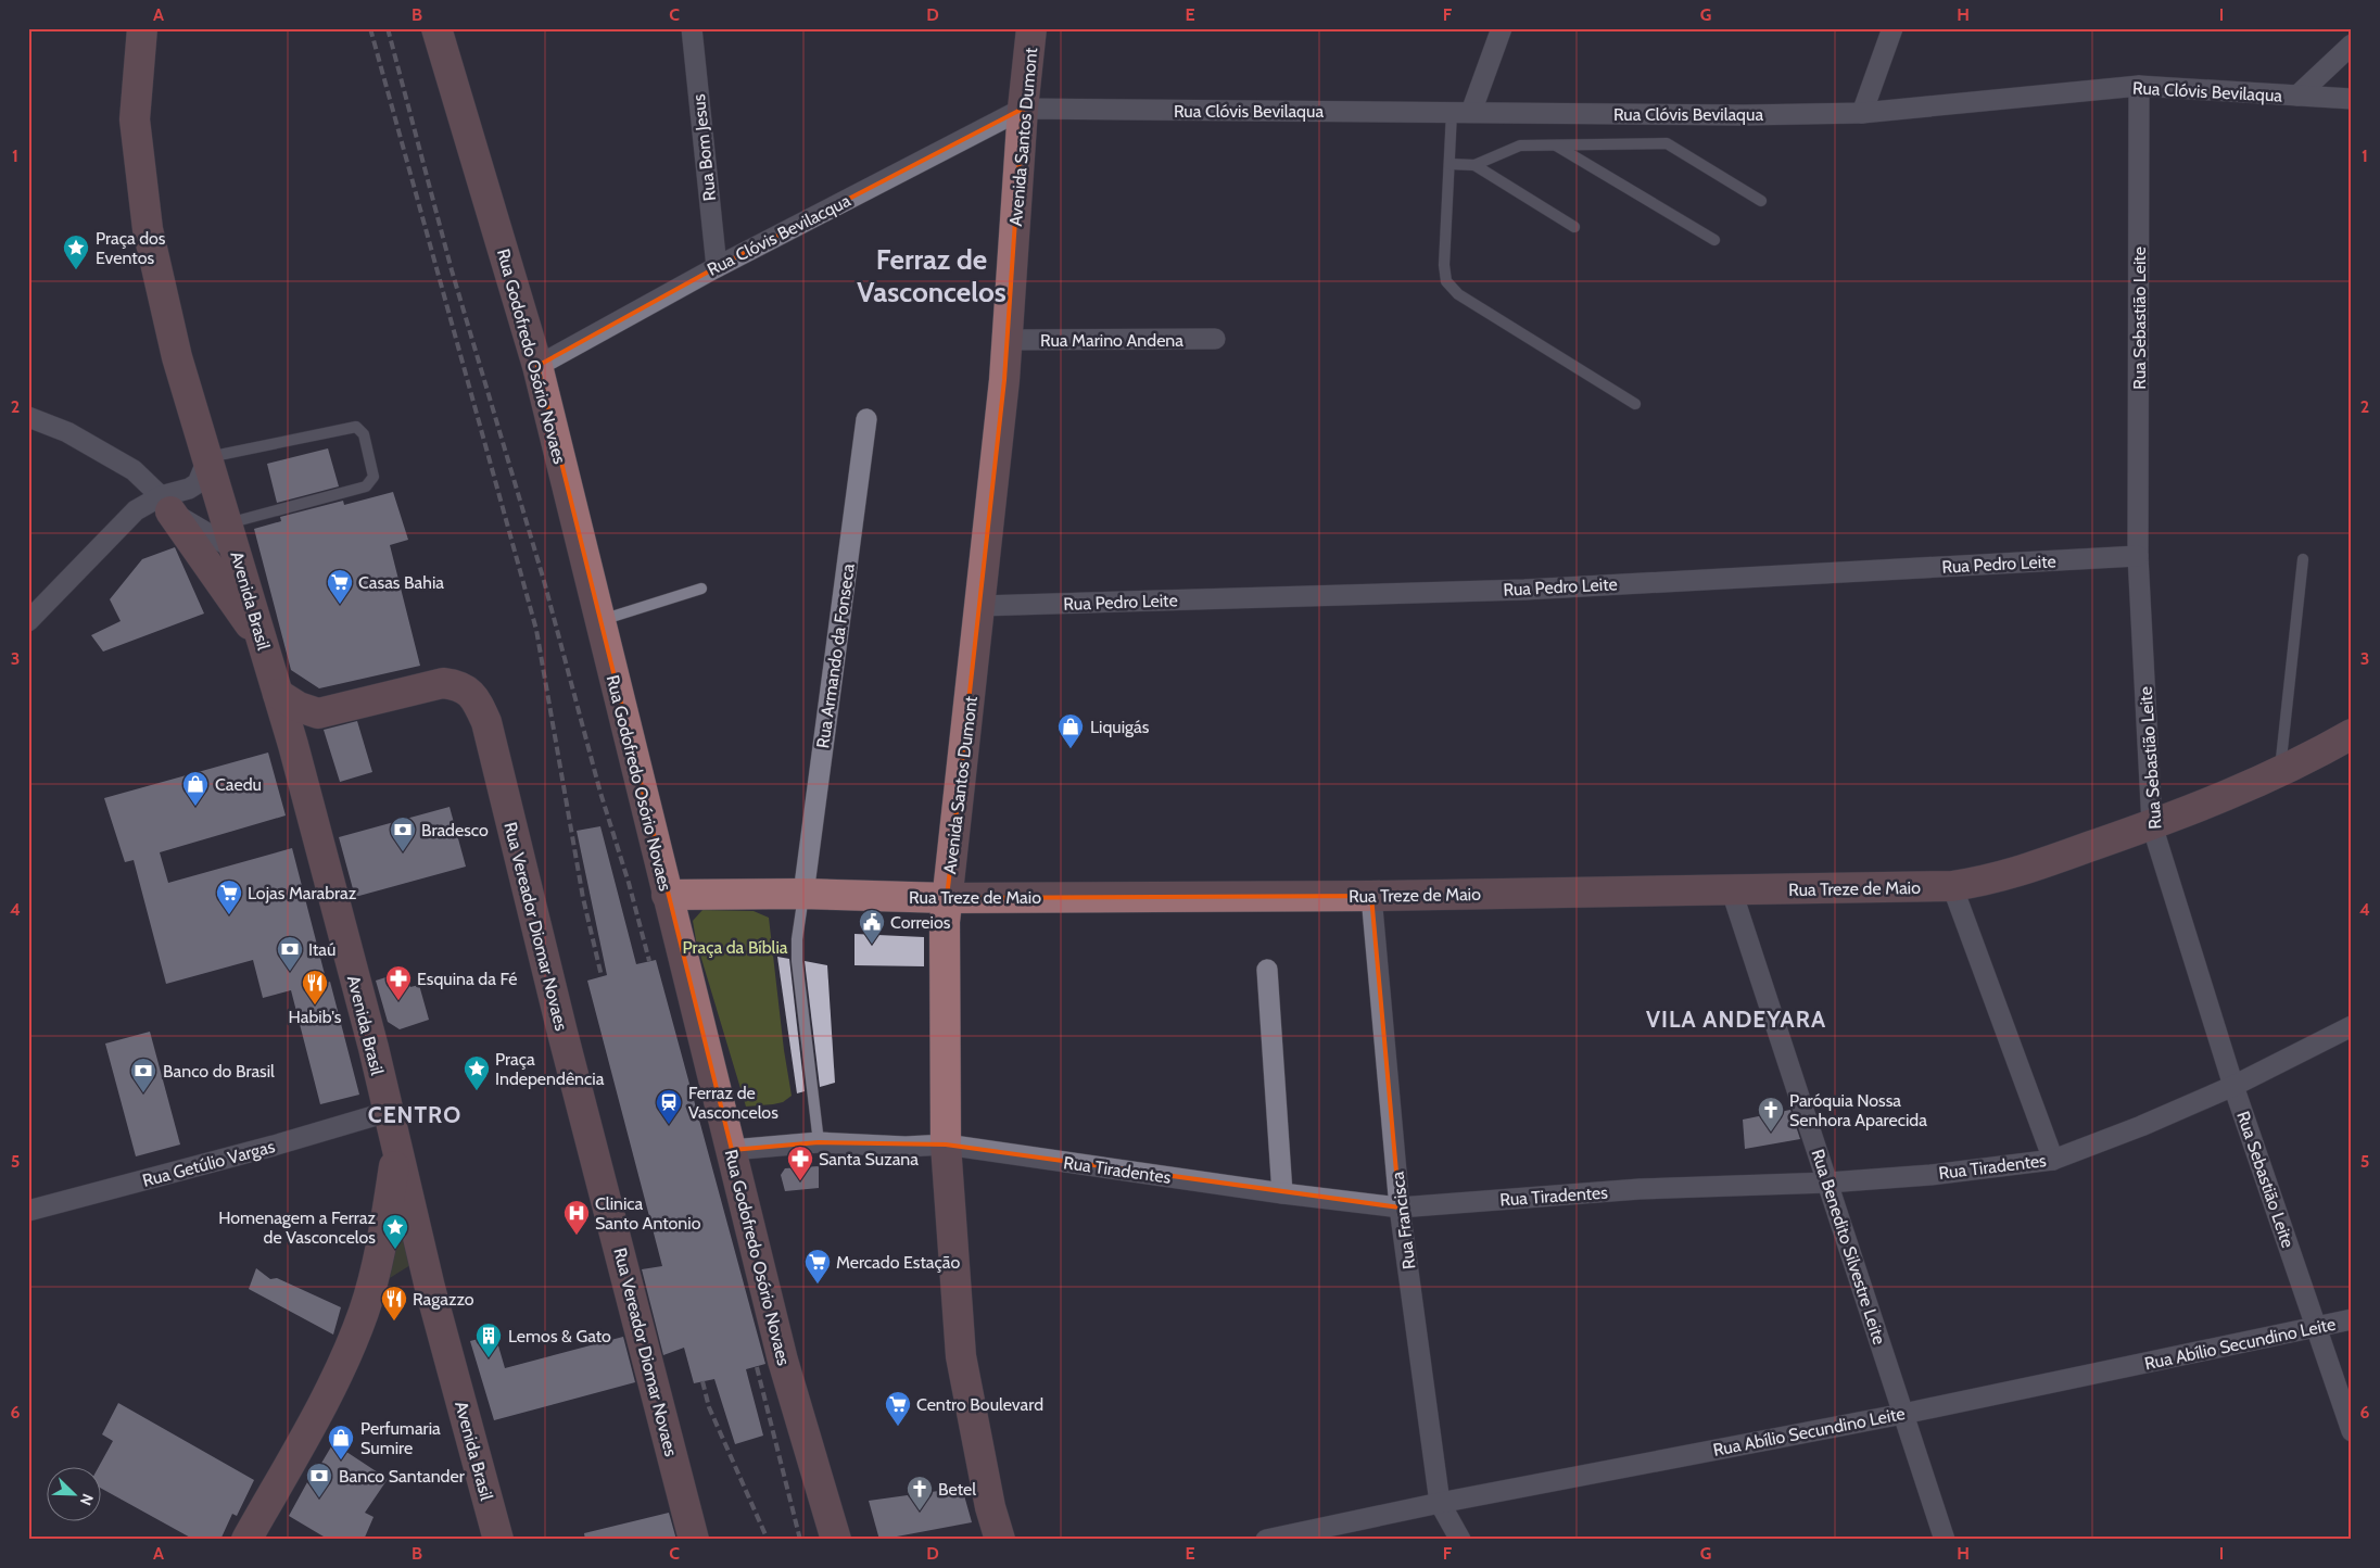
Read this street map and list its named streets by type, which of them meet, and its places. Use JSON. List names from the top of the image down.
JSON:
{
  "streets": {
    "main road": [
      "Avenida Santos Dumont",
      "Rua Godofredo Osório Novaes",
      "Avenida Brasil",
      "Rua Treze de Maio",
      "Rua Vereador Diomar Novaes"
    ],
    "street": [
      "Rua Clóvis Bevilaqua",
      "Rua Bom Jesus",
      "Rua Clóvis Bevilacqua",
      "Rua Sebastião Leite",
      "Rua Marino Andena",
      "Rua Pedro Leite",
      "Rua Armando da Fonseca",
      "Rua Getúlio Vargas",
      "Rua Tiradentes",
      "Rua Francisca",
      "Rua Benedito Silvestre Leite",
      "Rua Abílio Secundino Leite"
    ]
  },
  "crossings": [
    ["Rua Clóvis Bevilaqua", "Avenida Santos Dumont"],
    ["Rua Clóvis Bevilaqua", "Rua Clóvis Bevilacqua"],
    ["Rua Clóvis Bevilaqua", "Rua Sebastião Leite"],
    ["Avenida Santos Dumont", "Rua Clóvis Bevilacqua"],
    ["Avenida Santos Dumont", "Rua Marino Andena"],
    ["Avenida Santos Dumont", "Rua Pedro Leite"],
    ["Avenida Santos Dumont", "Rua Treze de Maio"],
    ["Avenida Santos Dumont", "Rua Tiradentes"],
    ["Rua Bom Jesus", "Rua Clóvis Bevilacqua"],
    ["Rua Clóvis Bevilacqua", "Rua Godofredo Osório Novaes"],
    ["Rua Sebastião Leite", "Rua Pedro Leite"],
    ["Rua Sebastião Leite", "Rua Treze de Maio"],
    ["Rua Sebastião Leite", "Rua Tiradentes"],
    ["Rua Sebastião Leite", "Rua Abílio Secundino Leite"],
    ["Rua Godofredo Osório Novaes", "Rua Treze de Maio"],
    ["Rua Godofredo Osório Novaes", "Rua Tiradentes"],
    ["Avenida Brasil", "Rua Getúlio Vargas"],
    ["Rua Armando da Fonseca", "Rua Treze de Maio"],
    ["Rua Treze de Maio", "Rua Francisca"],
    ["Rua Treze de Maio", "Rua Benedito Silvestre Leite"],
    ["Rua Tiradentes", "Rua Francisca"],
    ["Rua Tiradentes", "Rua Benedito Silvestre Leite"],
    ["Rua Francisca", "Rua Abílio Secundino Leite"],
    ["Rua Benedito Silvestre Leite", "Rua Abílio Secundino Leite"]
  ],
  "districts": ["Ferraz de Vasconcelos", "VILA ANDEYARA", "CENTRO"],
  "parks": ["Praça da Bíblia"],
  "places": {
    "place": ["Praça dos Eventos", "Praça Independência", "Homenagem a Ferraz de Vasconcelos"],
    "supermarket": [
      "Casas Bahia",
      "Lojas Marabraz",
      "Mercado Estação",
      "Centro Boulevard"
    ],
    "shop": ["Liquigás", "Caedu", "Perfumaria Sumire"],
    "bank": [
      "Bradesco",
      "Itaú",
      "Banco do Brasil",
      "Banco Santander"
    ],
    "public building": ["Correios"],
    "pharmacy": ["Esquina da Fé", "Santa Suzana"],
    "restaurant": ["Habib's", "Ragazzo"],
    "station": ["Ferraz de Vasconcelos"],
    "church": ["Paróquia Nossa Senhora Aparecida", "Betel"],
    "hospital": ["Clinica Santo Antonio"],
    "building": ["Lemos & Gato"]
  },
  "north": "bottom right",
  "grid": {
    "columns": [
      "A",
      "B",
      "C",
      "D",
      "E",
      "F",
      "G",
      "H",
      "I"
    ],
    "rows": [
      "1",
      "2",
      "3",
      "4",
      "5",
      "6"
    ]
  }
}
